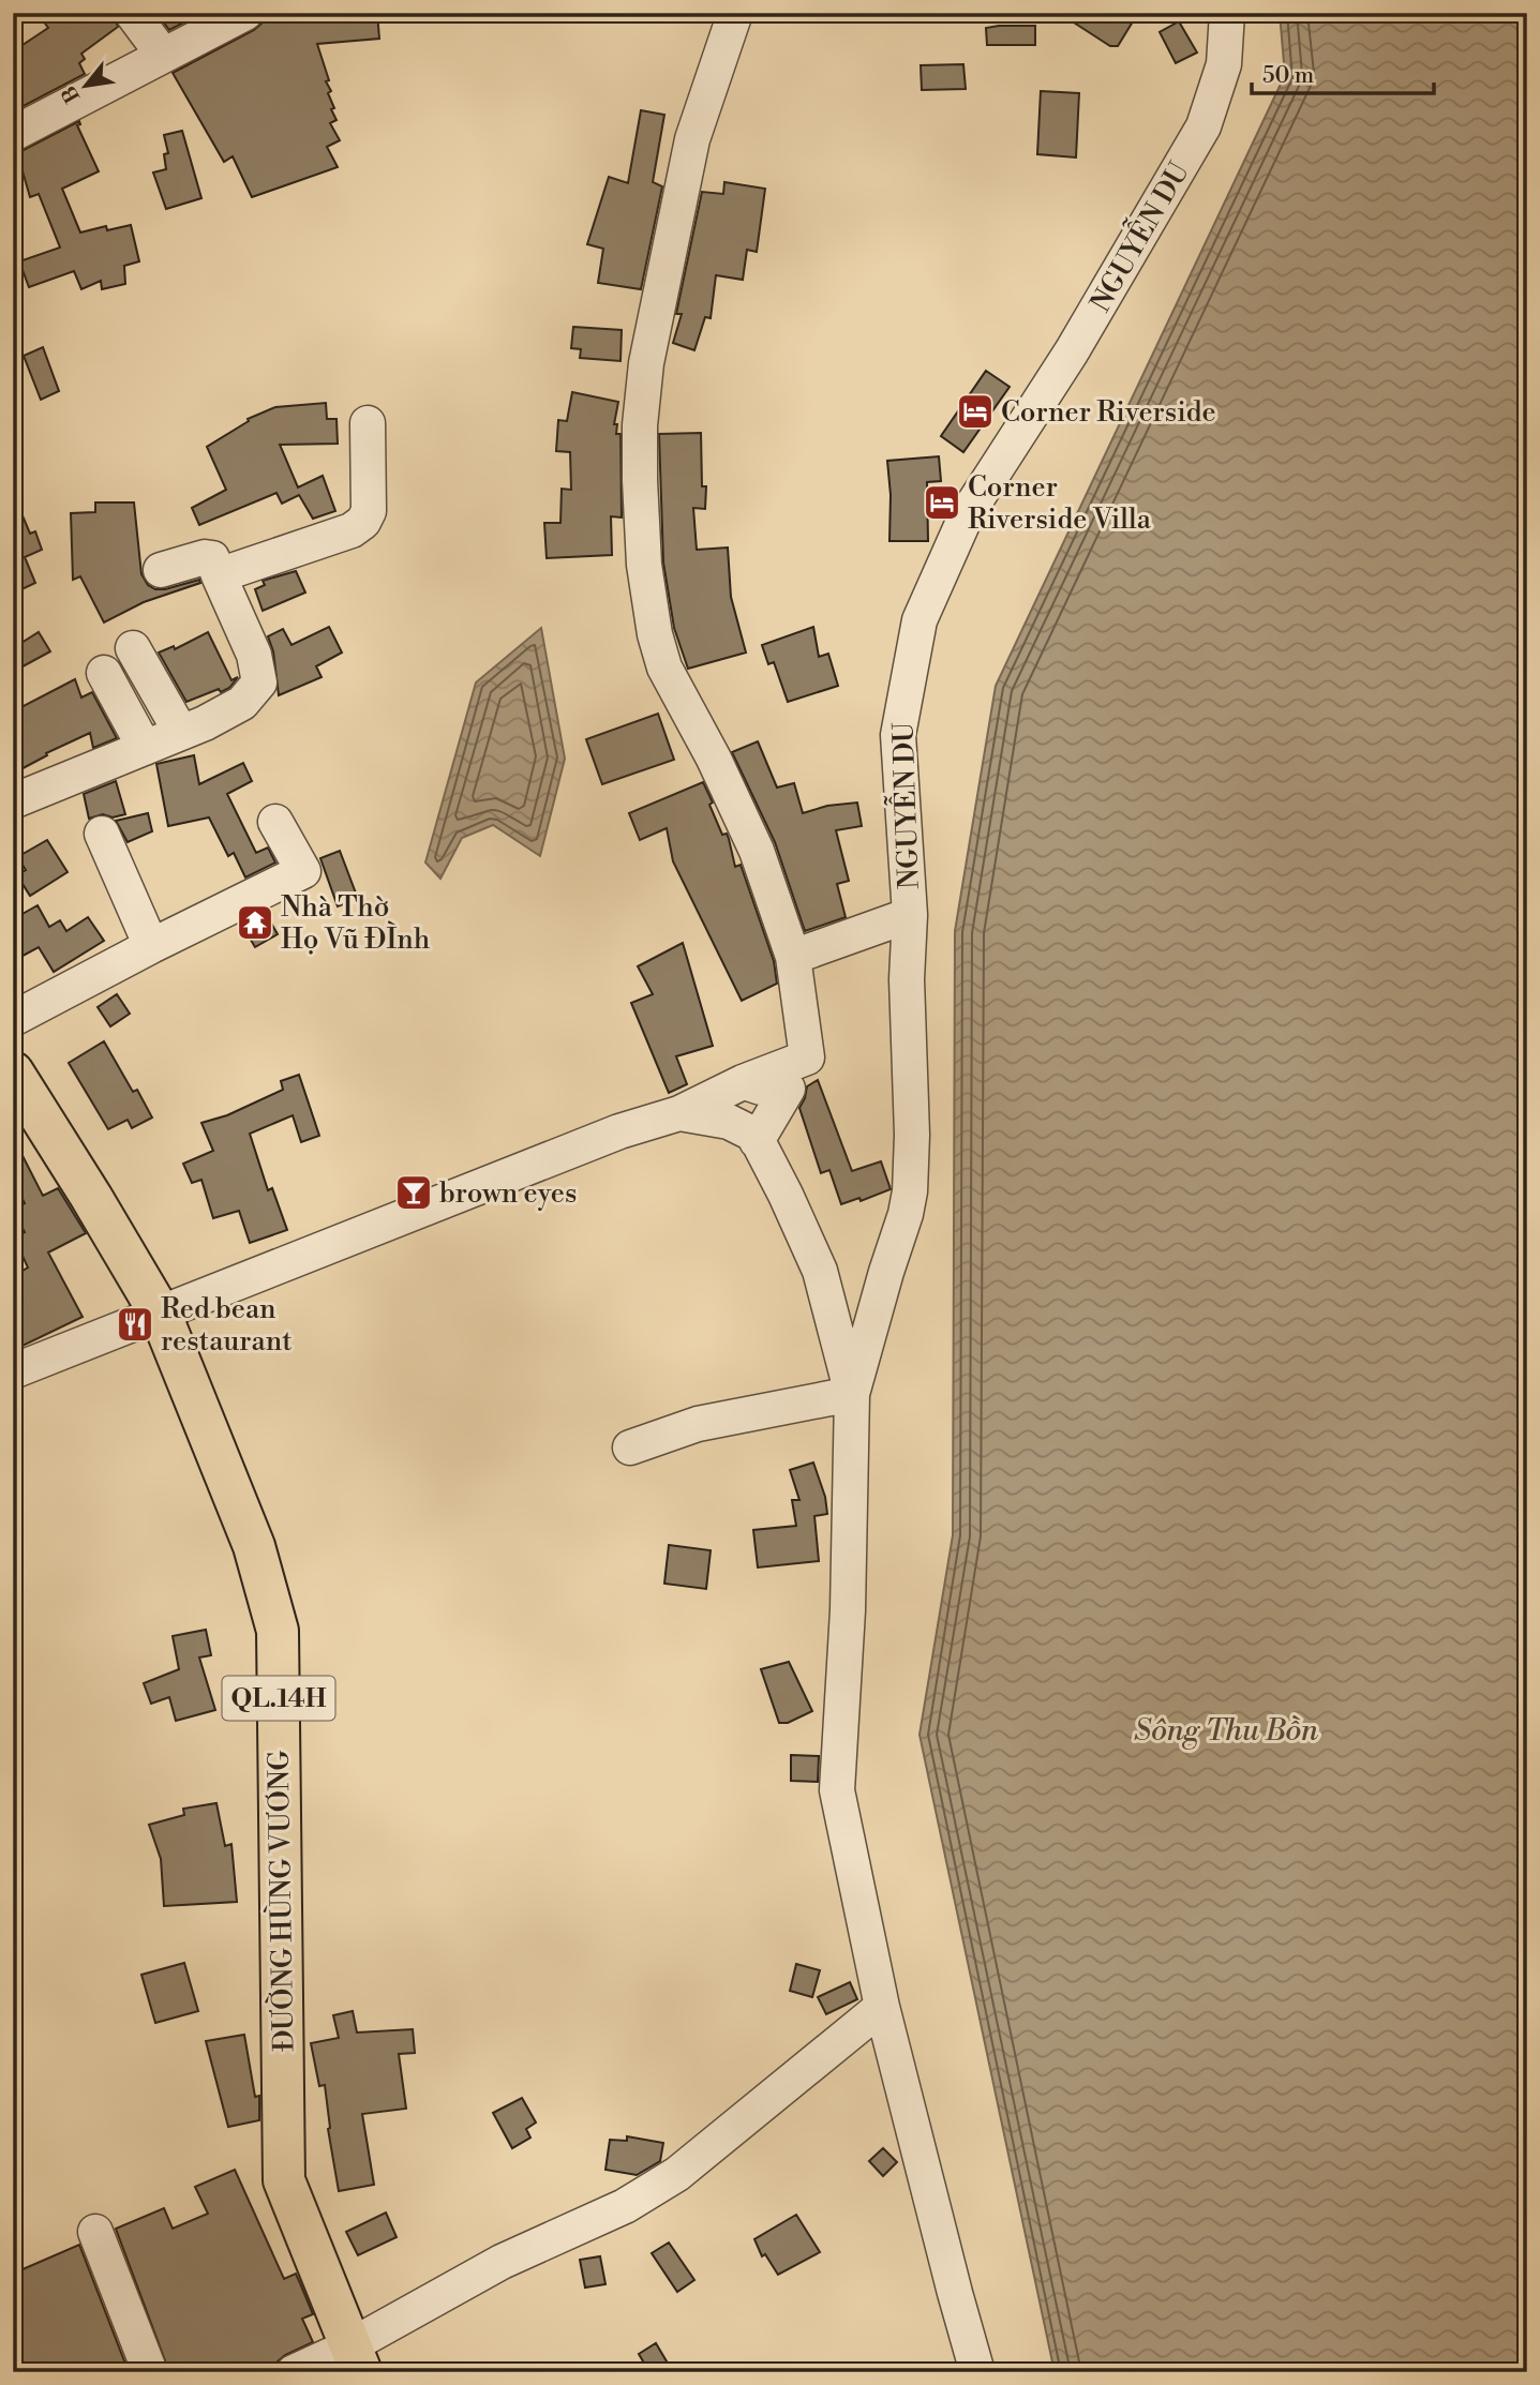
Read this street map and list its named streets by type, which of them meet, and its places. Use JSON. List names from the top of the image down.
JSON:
{
  "streets": {
    "main road": ["QL.14H", "ĐƯỜNG HÙNG VƯƠNG"],
    "street": ["NGUYỄN DU"]
  },
  "water": ["Sông Thu Bồn"],
  "places": {
    "hotel": ["Corner Riverside", "Corner Riverside Villa"],
    "temple": ["Nhà Thờ Họ Vũ ĐÌnh"],
    "bar": ["brown eyes"],
    "restaurant": ["Red bean restaurant"]
  },
  "scale_bar": "50 m",
  "north": "bottom left"
}
